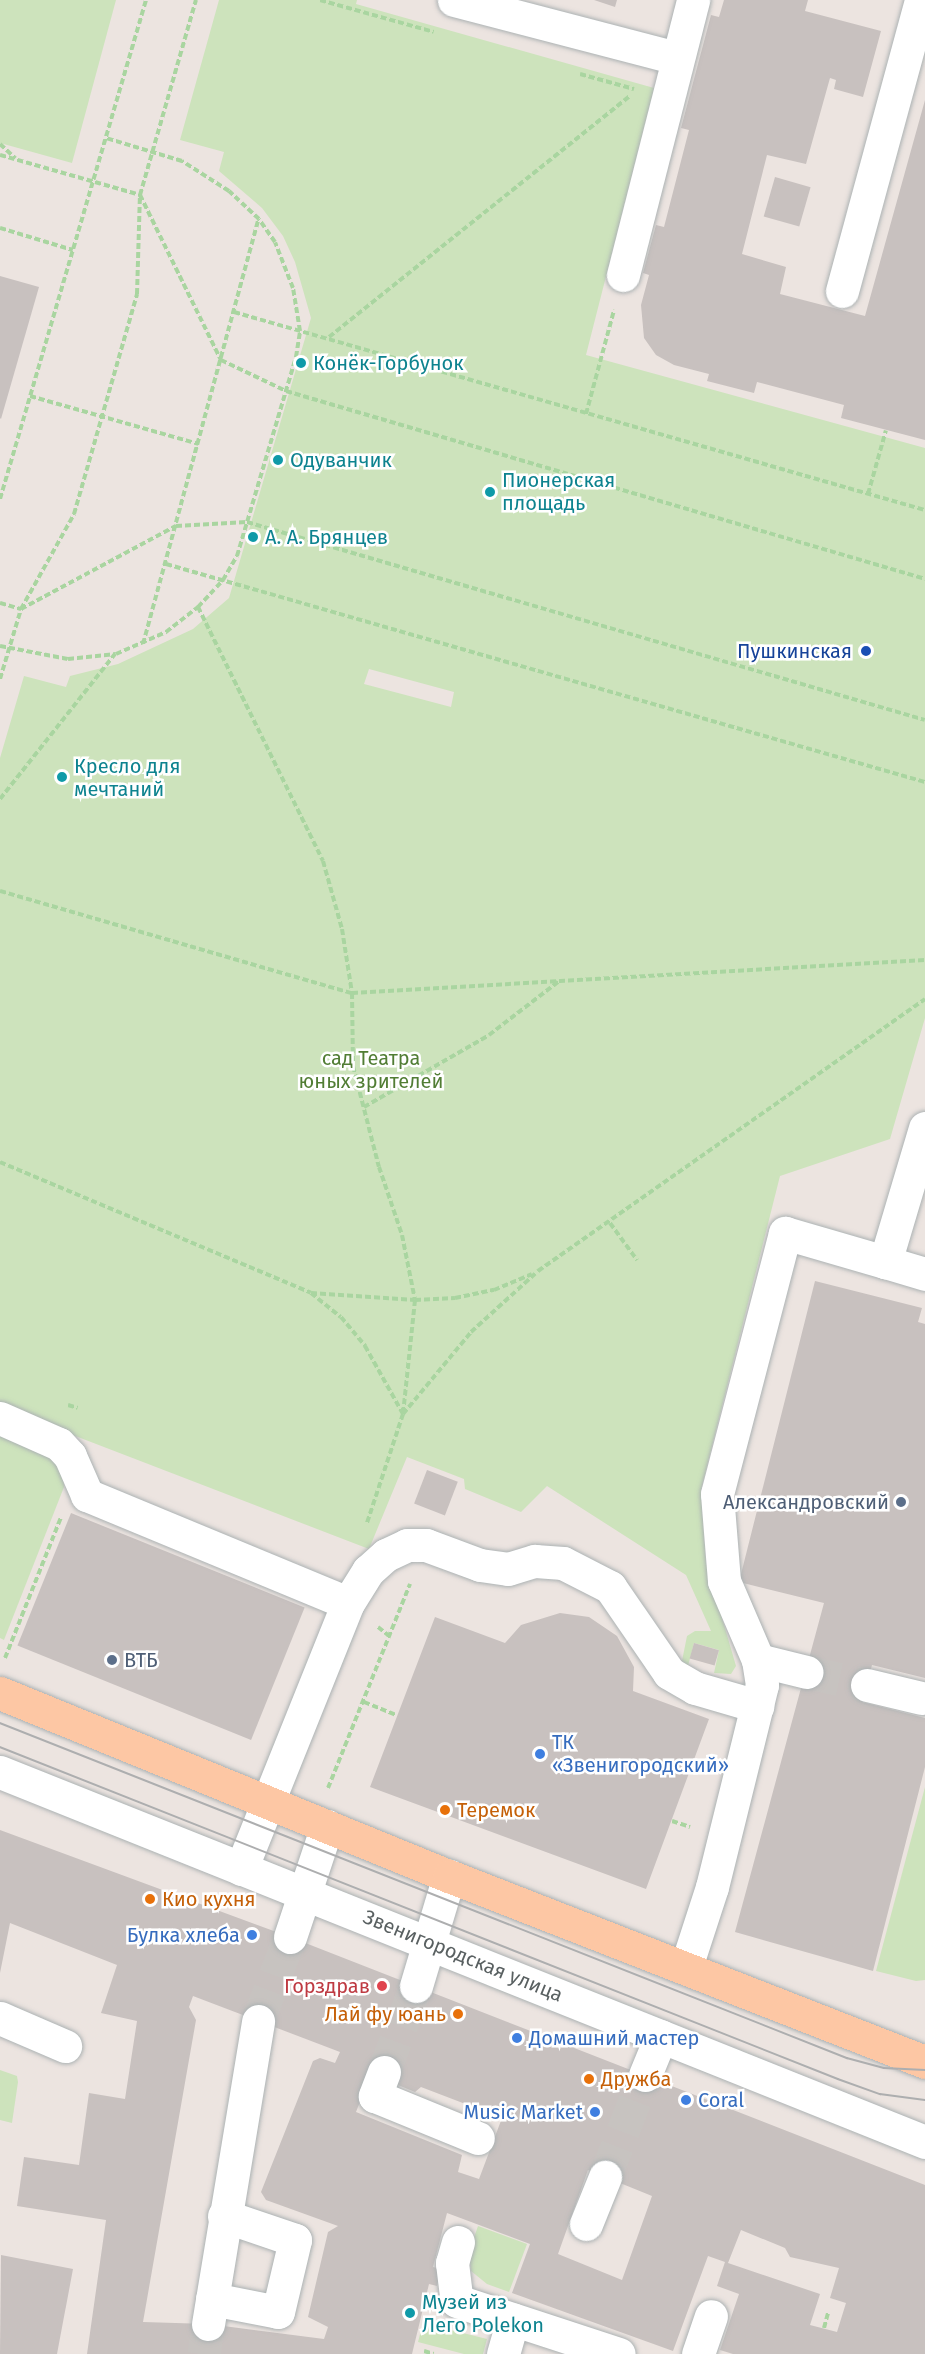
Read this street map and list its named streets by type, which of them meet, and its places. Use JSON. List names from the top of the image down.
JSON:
{
  "streets": {
    "street": ["Звенигородская улица"]
  },
  "parks": ["сад Театра юных зрителей"],
  "places": [
    "Конёк-Горбунок",
    "Одуванчик",
    "Пионерская площадь",
    "А. А. Брянцев",
    "Пушкинская",
    "Кресло для мечтаний",
    "Александровский",
    "ВТБ",
    "ТК «Звенигородский»",
    "Теремок",
    "Кио кухня",
    "Булка хлеба",
    "Горздрав",
    "Лай фу юань",
    "Домашний мастер",
    "Дружба",
    "Coral",
    "Music Market",
    "Музей из Лего Polekon"
  ]
}
